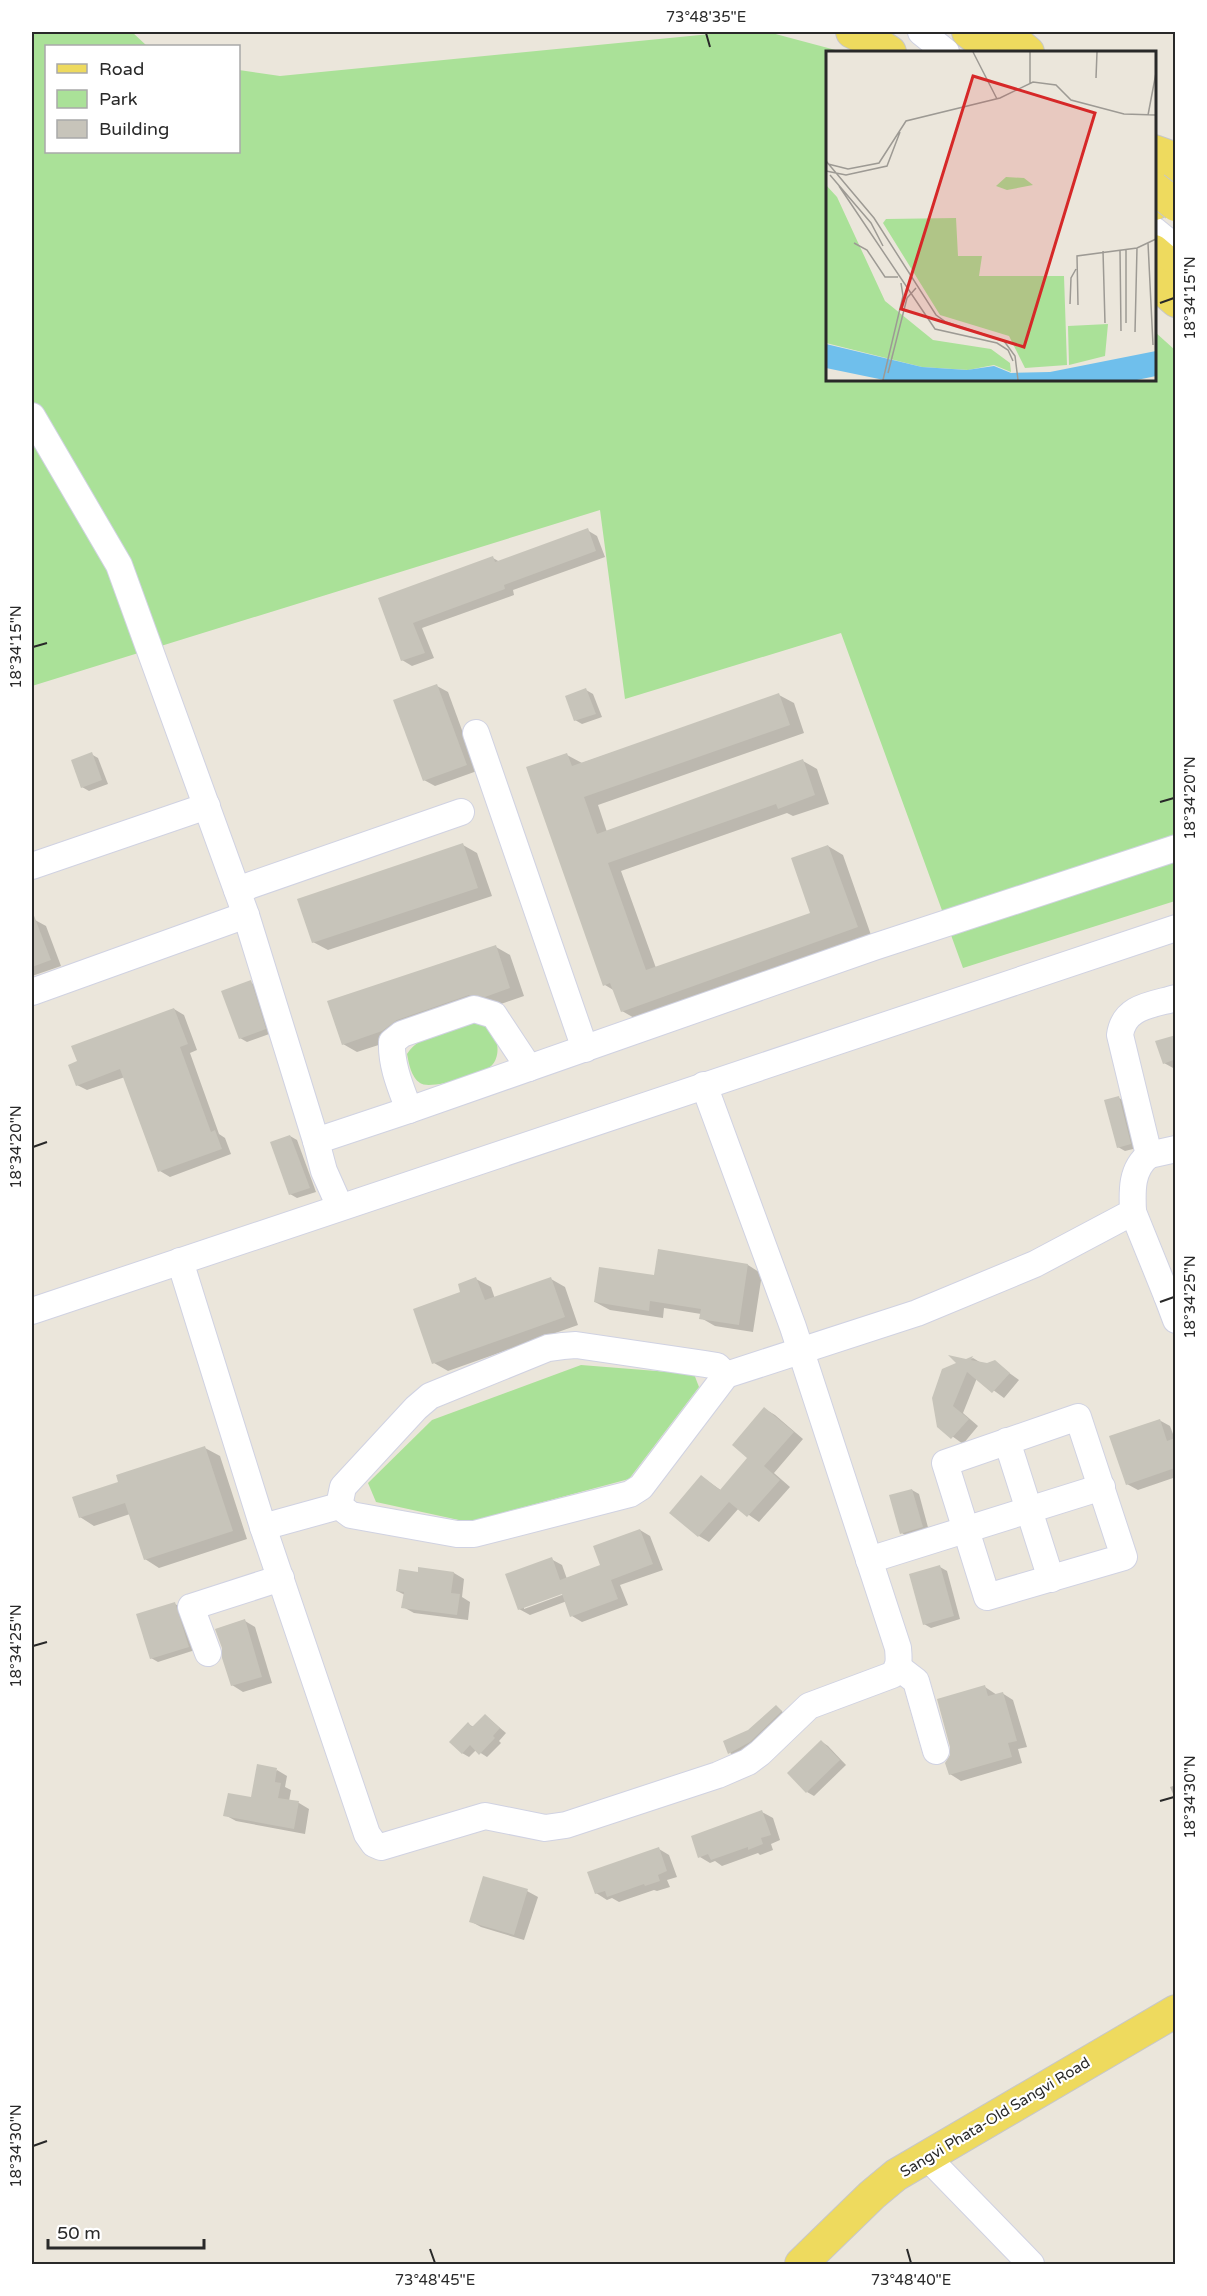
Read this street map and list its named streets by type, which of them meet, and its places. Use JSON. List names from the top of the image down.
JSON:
{
  "streets": {
    "main road": ["Sangvi Phata-Old Sangvi Road"]
  },
  "legend": ["Road", "Park", "Building"],
  "scale_bar": "50 m",
  "coordinates": [
    "73°48'35\"E",
    "18°34'15\"N",
    "18°34'20\"N",
    "18°34'25\"N",
    "18°34'30\"N",
    "73°48'45\"E",
    "73°48'40\"E"
  ]
}
